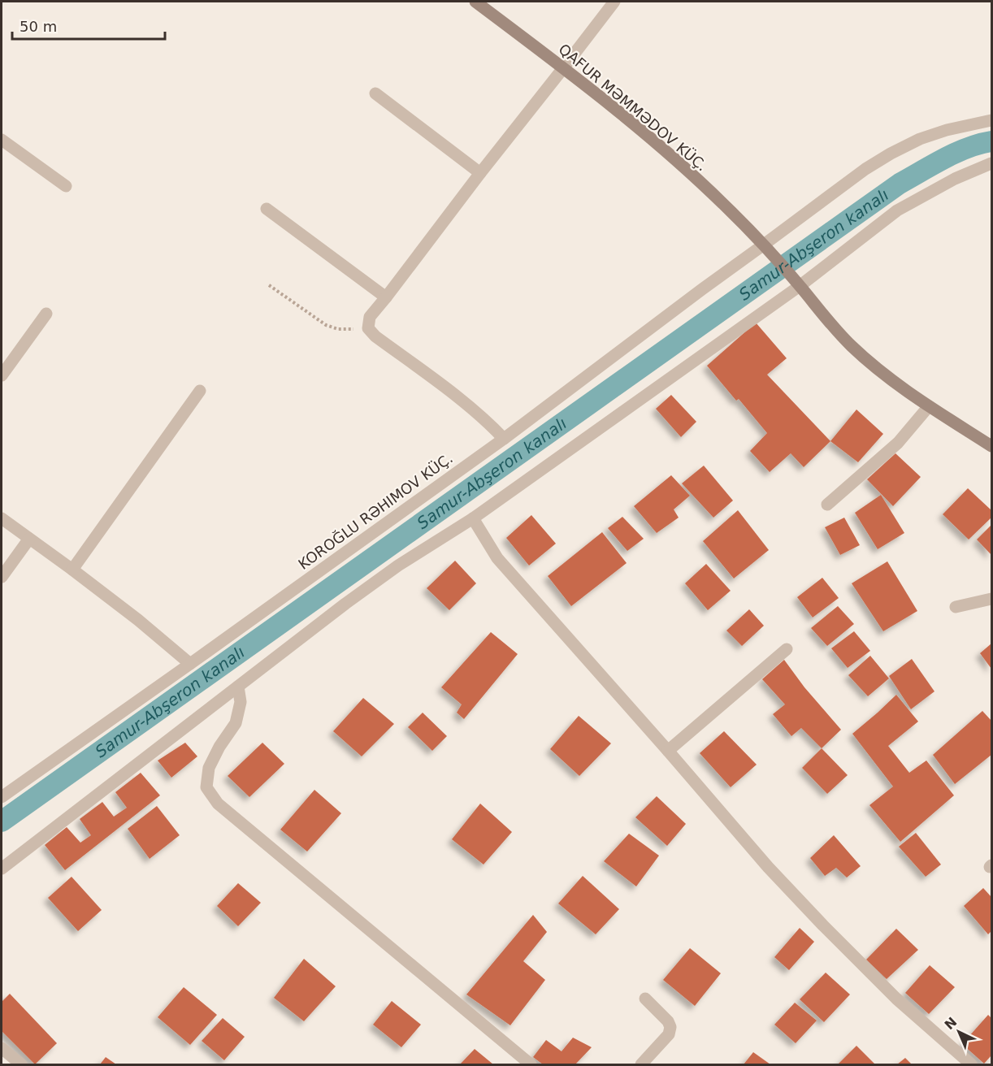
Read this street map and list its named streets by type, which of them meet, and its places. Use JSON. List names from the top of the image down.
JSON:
{
  "streets": {
    "street": ["QAFUR MƏMMƏDOV KÜÇ.", "KOROĞLU RƏHIMOV KÜÇ."]
  },
  "crossings": [
    ["QAFUR MƏMMƏDOV KÜÇ.", "KOROĞLU RƏHIMOV KÜÇ."]
  ],
  "water": ["Samur-Abşeron kanalı"],
  "scale_bar": "50 m",
  "north": "top left"
}
